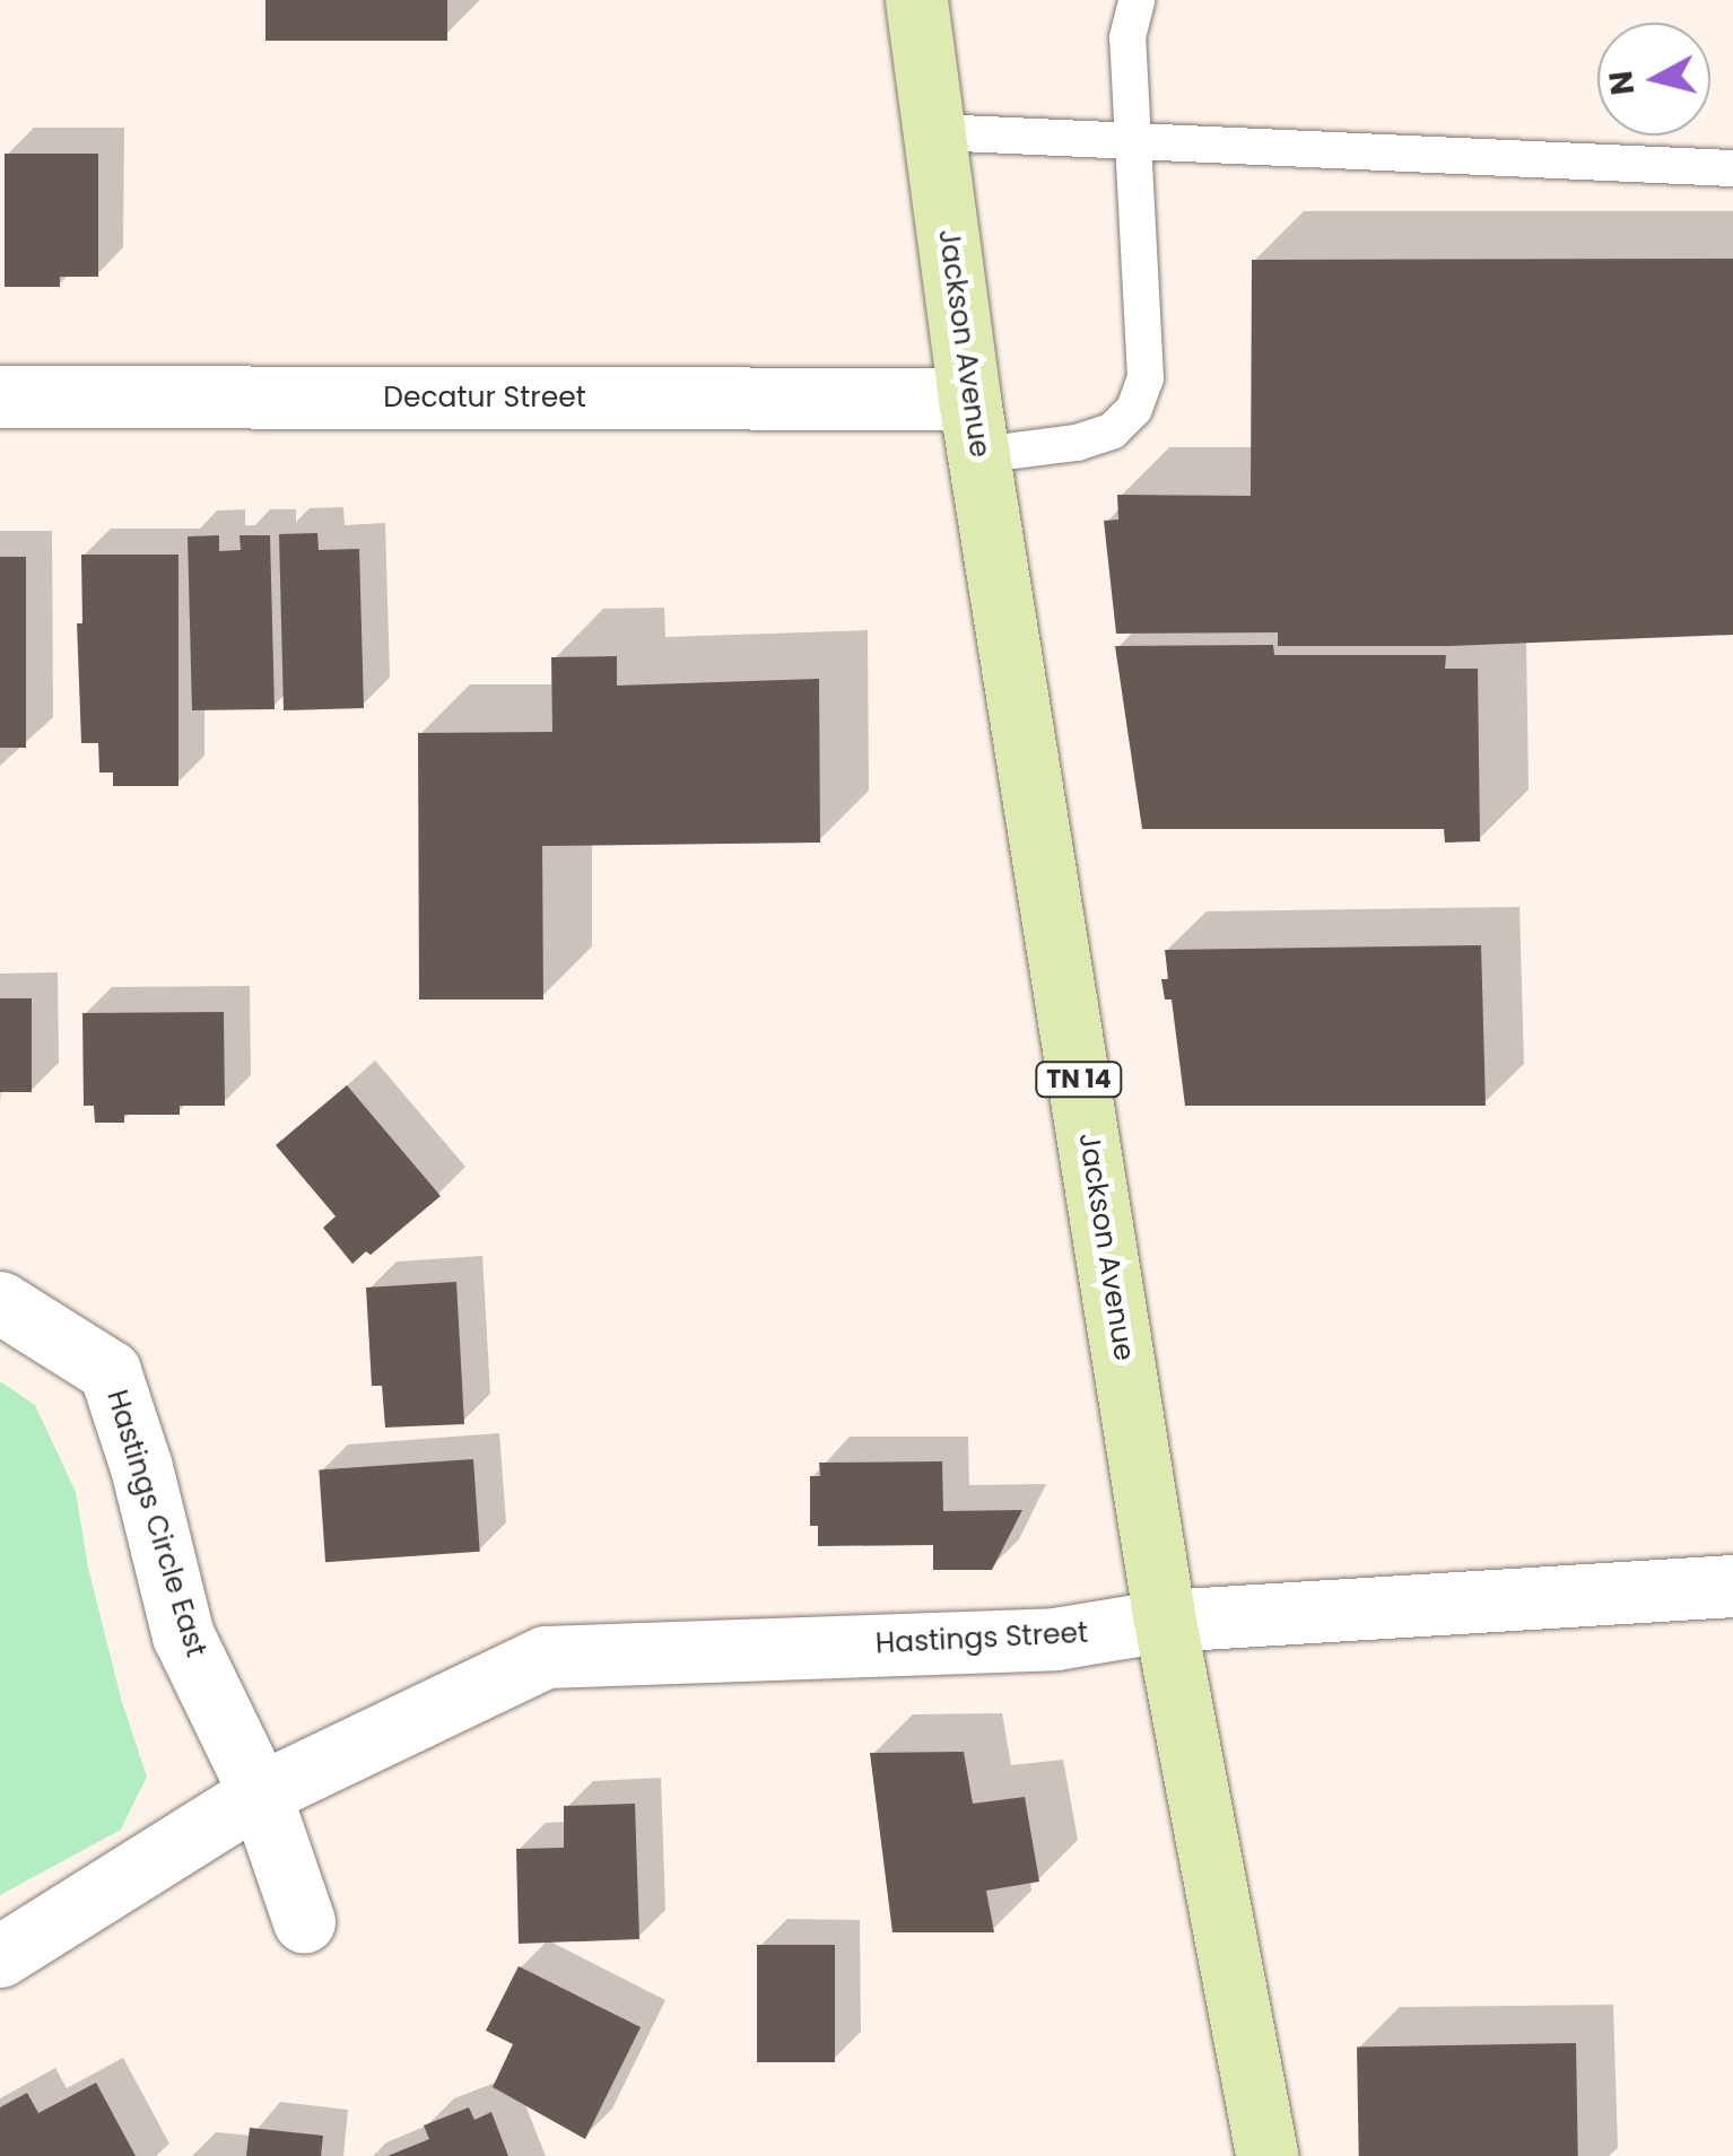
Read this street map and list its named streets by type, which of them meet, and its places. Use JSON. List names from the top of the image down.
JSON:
{
  "streets": {
    "main road": ["Jackson Avenue", "TN 14"],
    "street": ["Decatur Street", "Hastings Circle East", "Hastings Street"]
  },
  "crossings": [
    ["Jackson Avenue", "Decatur Street"],
    ["Jackson Avenue", "Hastings Street"],
    ["Hastings Circle East", "Hastings Street"]
  ],
  "north": "left"
}
